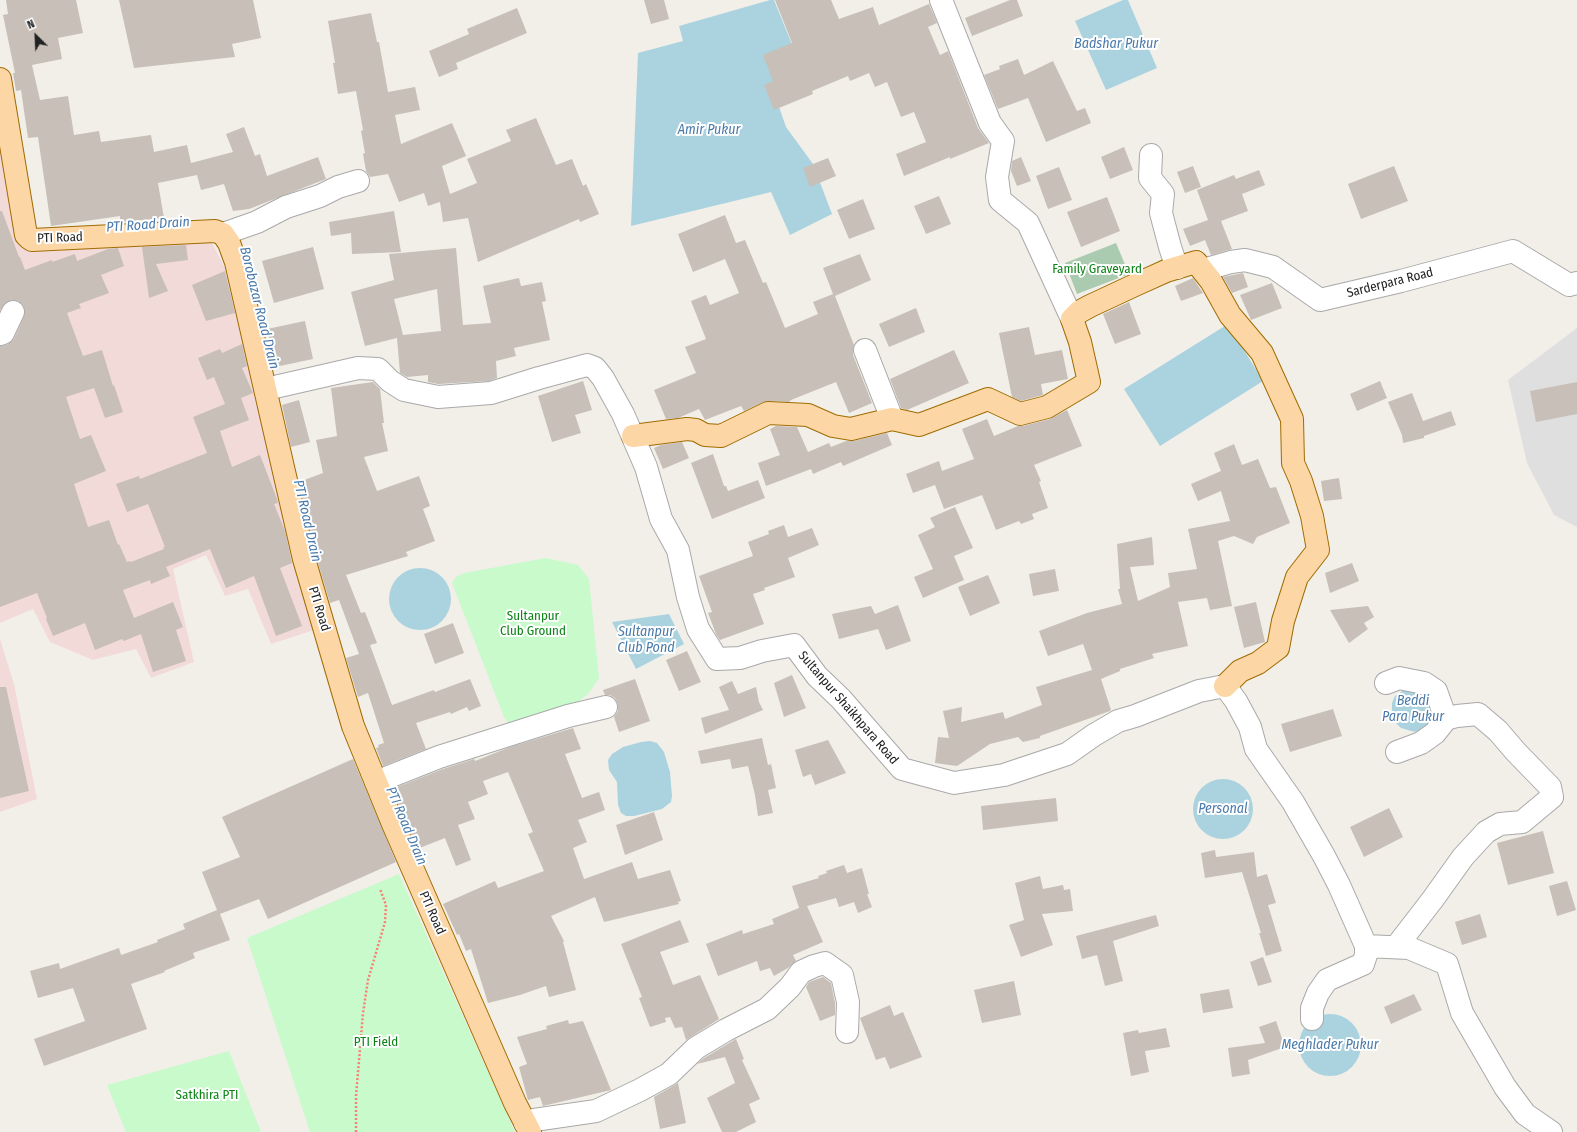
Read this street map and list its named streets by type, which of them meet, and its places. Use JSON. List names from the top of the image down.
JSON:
{
  "streets": {
    "main road": ["PTI Road", "Sultanpur Shaikhpara Road"],
    "street": ["Sarderpara Road"]
  },
  "crossings": [
    ["PTI Road", "Sultanpur Shaikhpara Road"],
    ["Sarderpara Road", "Sultanpur Shaikhpara Road"]
  ],
  "water": [
    "Badshar Pukur",
    "Amir Pukur",
    "PTI Road Drain",
    "Borobazar Road Drain",
    "Sultanpur Club Pond",
    "Beddi Para Pukur",
    "Personal",
    "Meghlader Pukur"
  ],
  "parks": [
    "Family Graveyard",
    "Sultanpur Club Ground",
    "PTI Field",
    "Satkhira PTI"
  ],
  "north": "top left"
}
